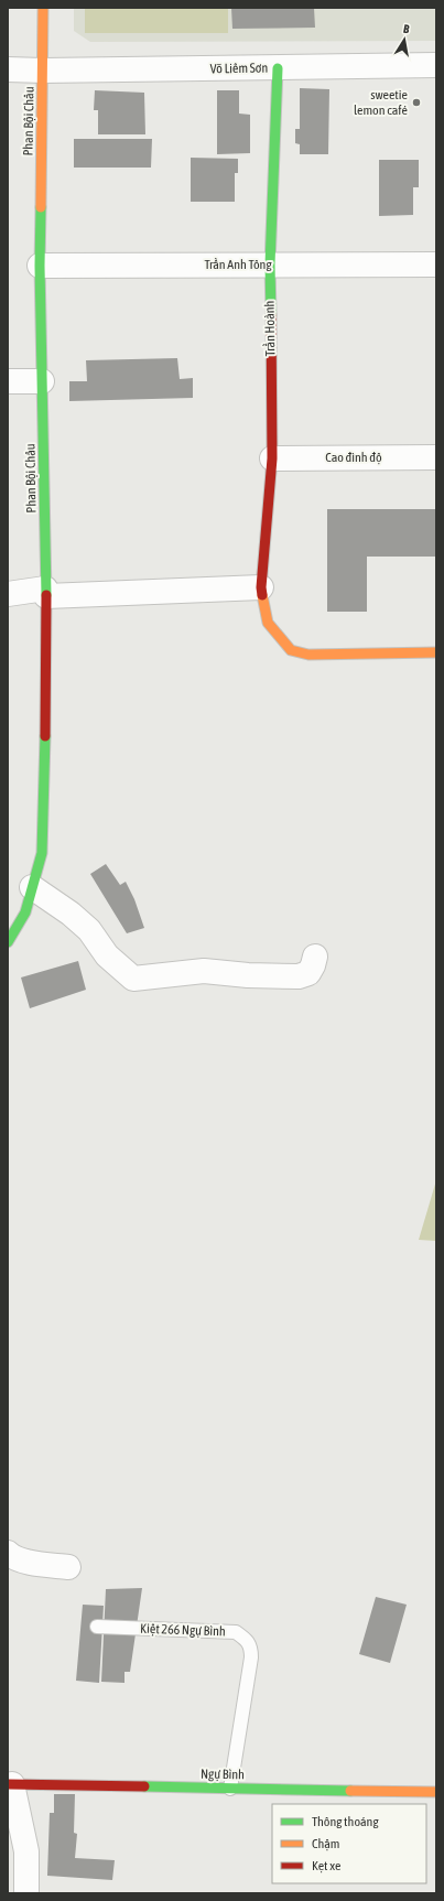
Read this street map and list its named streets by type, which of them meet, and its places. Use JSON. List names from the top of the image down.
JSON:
{
  "streets": {
    "main road": ["Phan Bội Châu", "Trần Hoành", "Ngự Bình"],
    "street": ["Võ Liêm Sơn", "Trần Anh Tông", "Cao đình độ"],
    "lane": ["Kiệt 266 Ngự Bình"]
  },
  "crossings": [
    ["Võ Liêm Sơn", "Phan Bội Châu"],
    ["Võ Liêm Sơn", "Trần Hoành"],
    ["Phan Bội Châu", "Trần Anh Tông"],
    ["Trần Anh Tông", "Trần Hoành"],
    ["Trần Hoành", "Cao đình độ"],
    ["Kiệt 266 Ngự Bình", "Ngự Bình"]
  ],
  "places": ["sweetie lemon café"],
  "legend": ["Thông thoáng", "Chậm", "Kẹt xe"],
  "north": "top"
}
